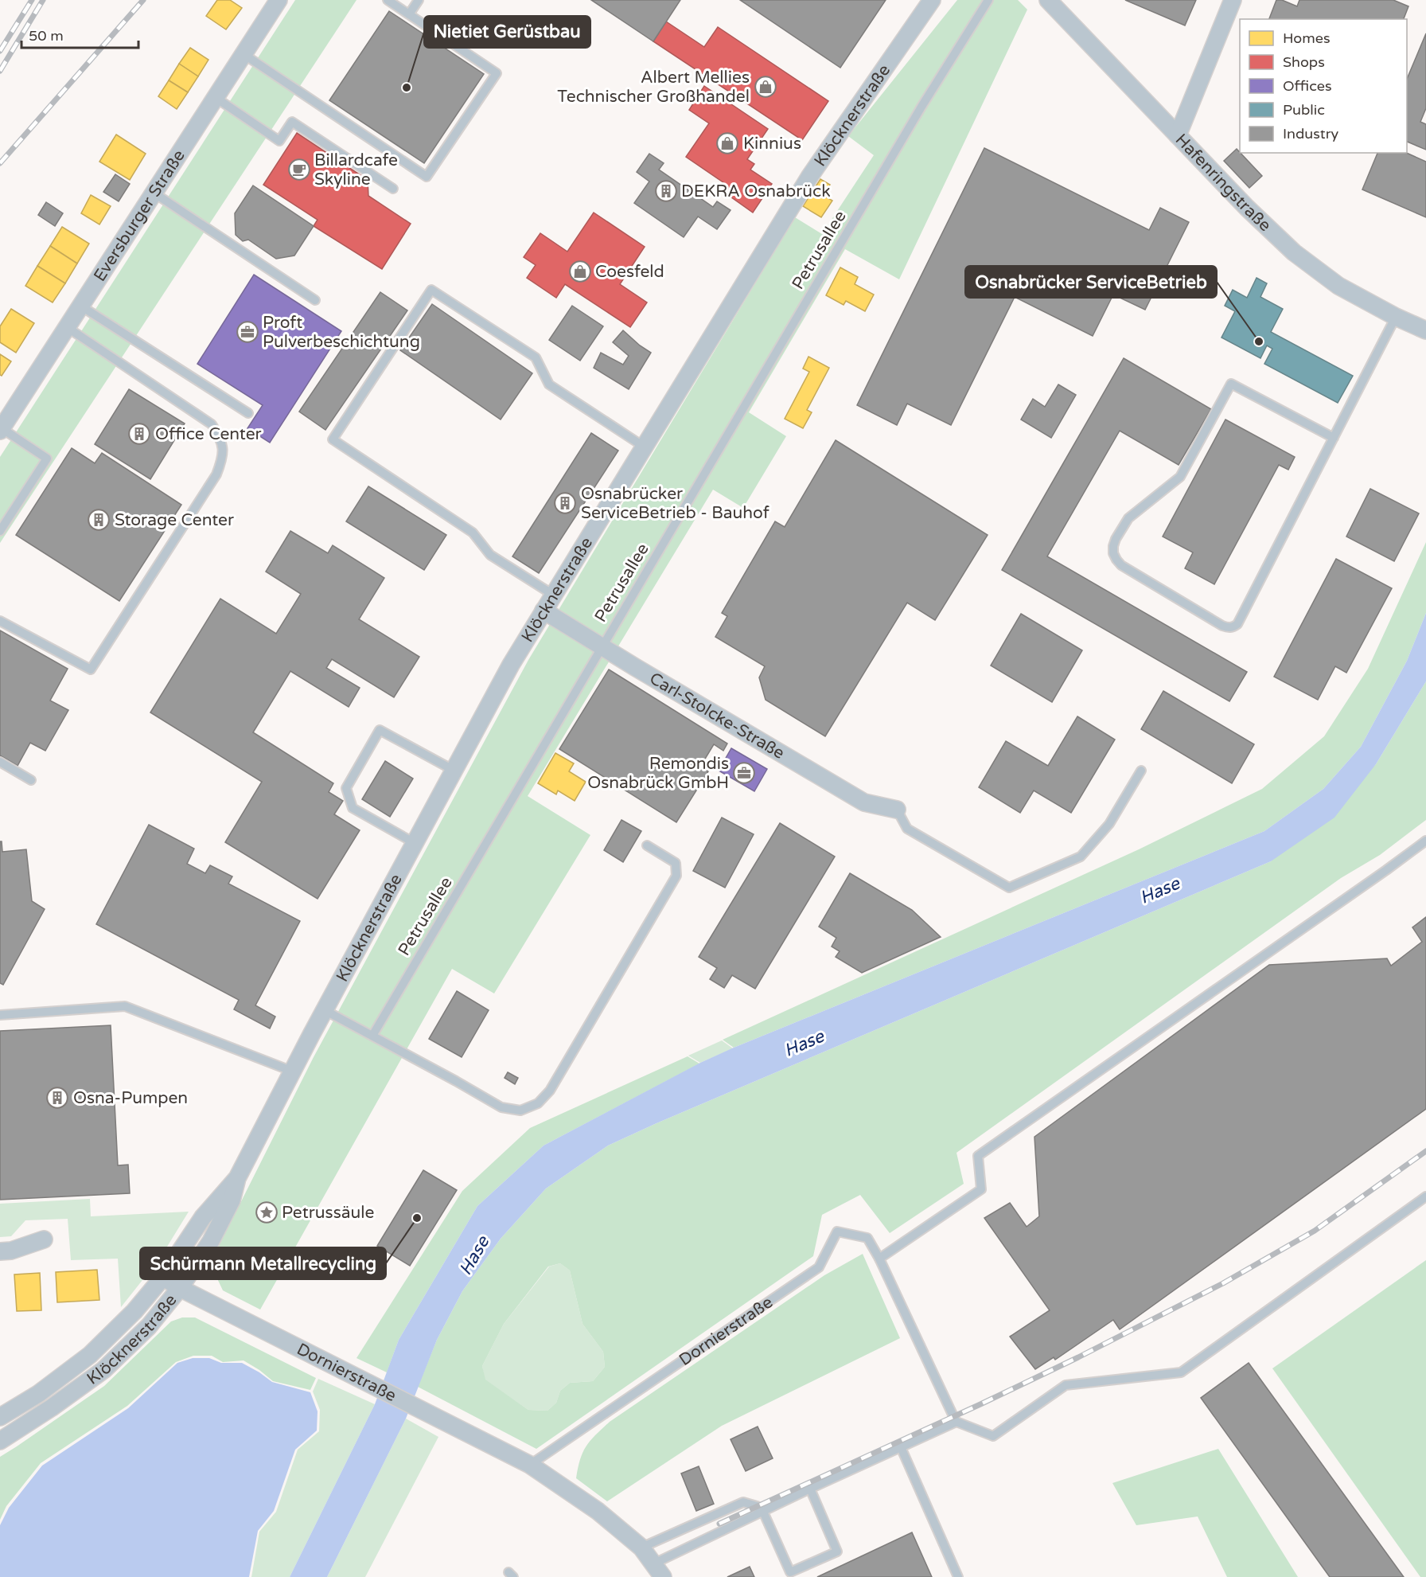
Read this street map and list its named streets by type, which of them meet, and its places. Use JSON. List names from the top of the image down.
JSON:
{
  "streets": {
    "street": [
      "Klöcknerstraße",
      "Hafenringstraße",
      "Eversburger Straße",
      "Carl-Stolcke-Straße",
      "Dornierstraße"
    ],
    "lane": ["Petrusallee"]
  },
  "crossings": [
    ["Klöcknerstraße", "Carl-Stolcke-Straße"],
    ["Klöcknerstraße", "Dornierstraße"],
    ["Petrusallee", "Carl-Stolcke-Straße"]
  ],
  "water": ["Hase"],
  "places": {
    "shop": ["Albert Mellies Technischer Großhandel", "Kinnius", "Coesfeld"],
    "other": ["Nietiet Gerüstbau", "Osnabrücker ServiceBetrieb", "Schürmann Metallrecycling"],
    "cafe": ["Billardcafe Skyline"],
    "building": [
      "DEKRA Osnabrück",
      "Office Center",
      "Osnabrücker ServiceBetrieb - Bauhof",
      "Storage Center",
      "Osna-Pumpen"
    ],
    "office": ["Proft Pulverbeschichtung", "Remondis Osnabrück GmbH"],
    "place": ["Petrussäule"]
  },
  "legend": [
    "Homes",
    "Shops",
    "Offices",
    "Public",
    "Industry"
  ],
  "scale_bar": "50 m"
}
